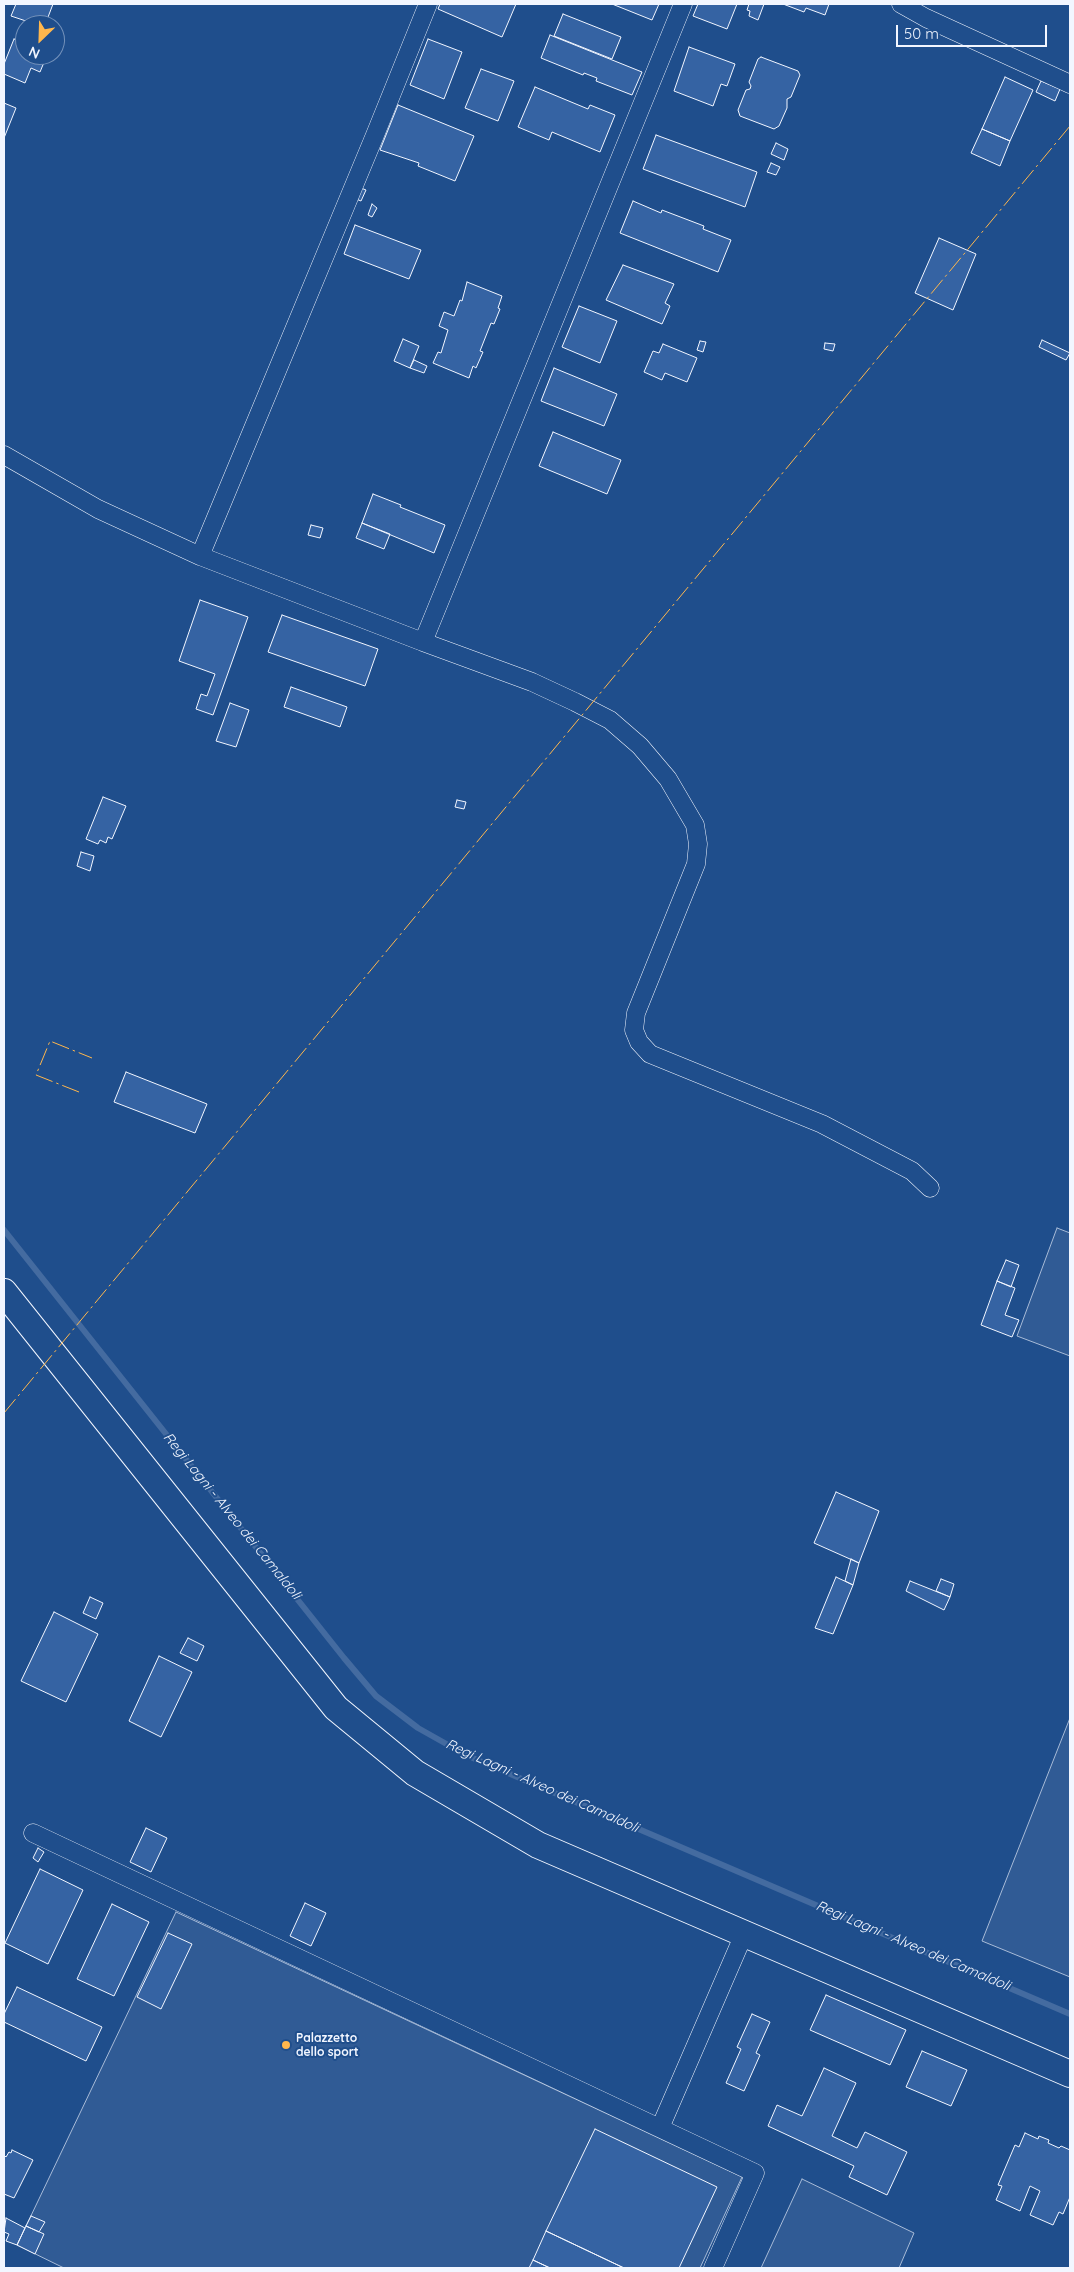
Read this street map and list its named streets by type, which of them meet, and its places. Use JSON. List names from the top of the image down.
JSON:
{
  "water": ["Regi Lagni - Alveo dei Camaldoli"],
  "places": ["Palazzetto dello sport"],
  "scale_bar": "50 m",
  "north": "bottom left"
}
